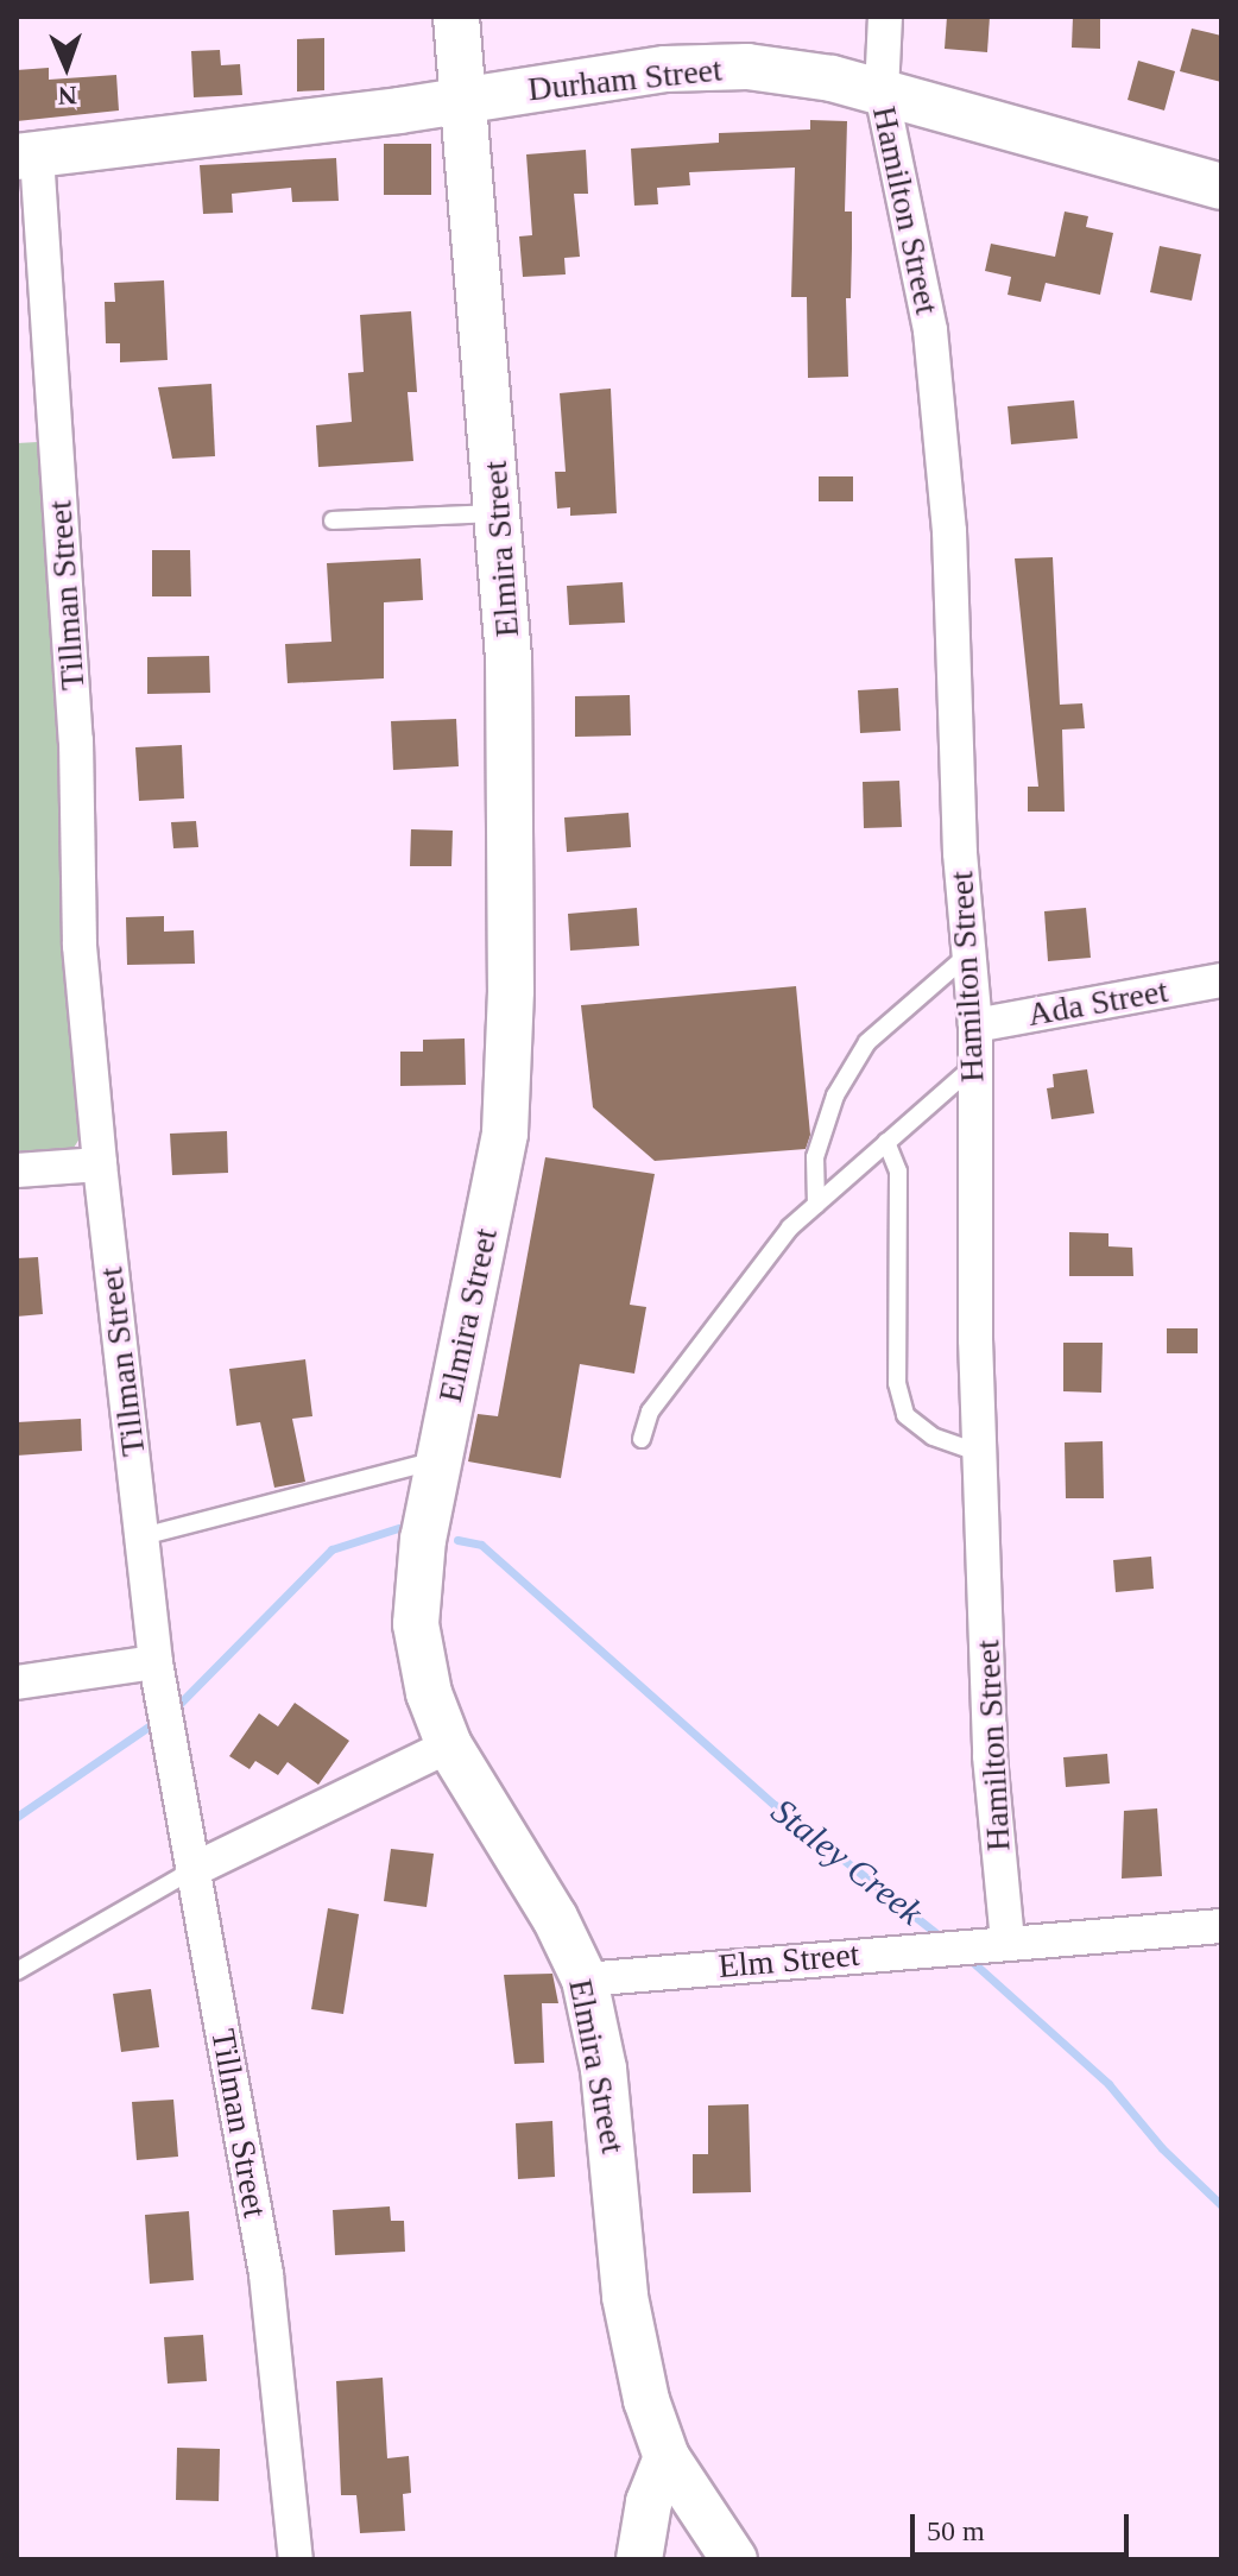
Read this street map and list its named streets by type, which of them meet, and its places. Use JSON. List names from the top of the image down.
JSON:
{
  "streets": {
    "street": [
      "Durham Street",
      "Hamilton Street",
      "Elmira Street",
      "Tillman Street",
      "Ada Street",
      "Elm Street"
    ]
  },
  "crossings": [
    ["Durham Street", "Hamilton Street"],
    ["Durham Street", "Elmira Street"],
    ["Durham Street", "Tillman Street"],
    ["Hamilton Street", "Ada Street"],
    ["Hamilton Street", "Elm Street"],
    ["Elmira Street", "Elm Street"]
  ],
  "water": ["Staley Creek"],
  "scale_bar": "50 m",
  "north": "bottom"
}
